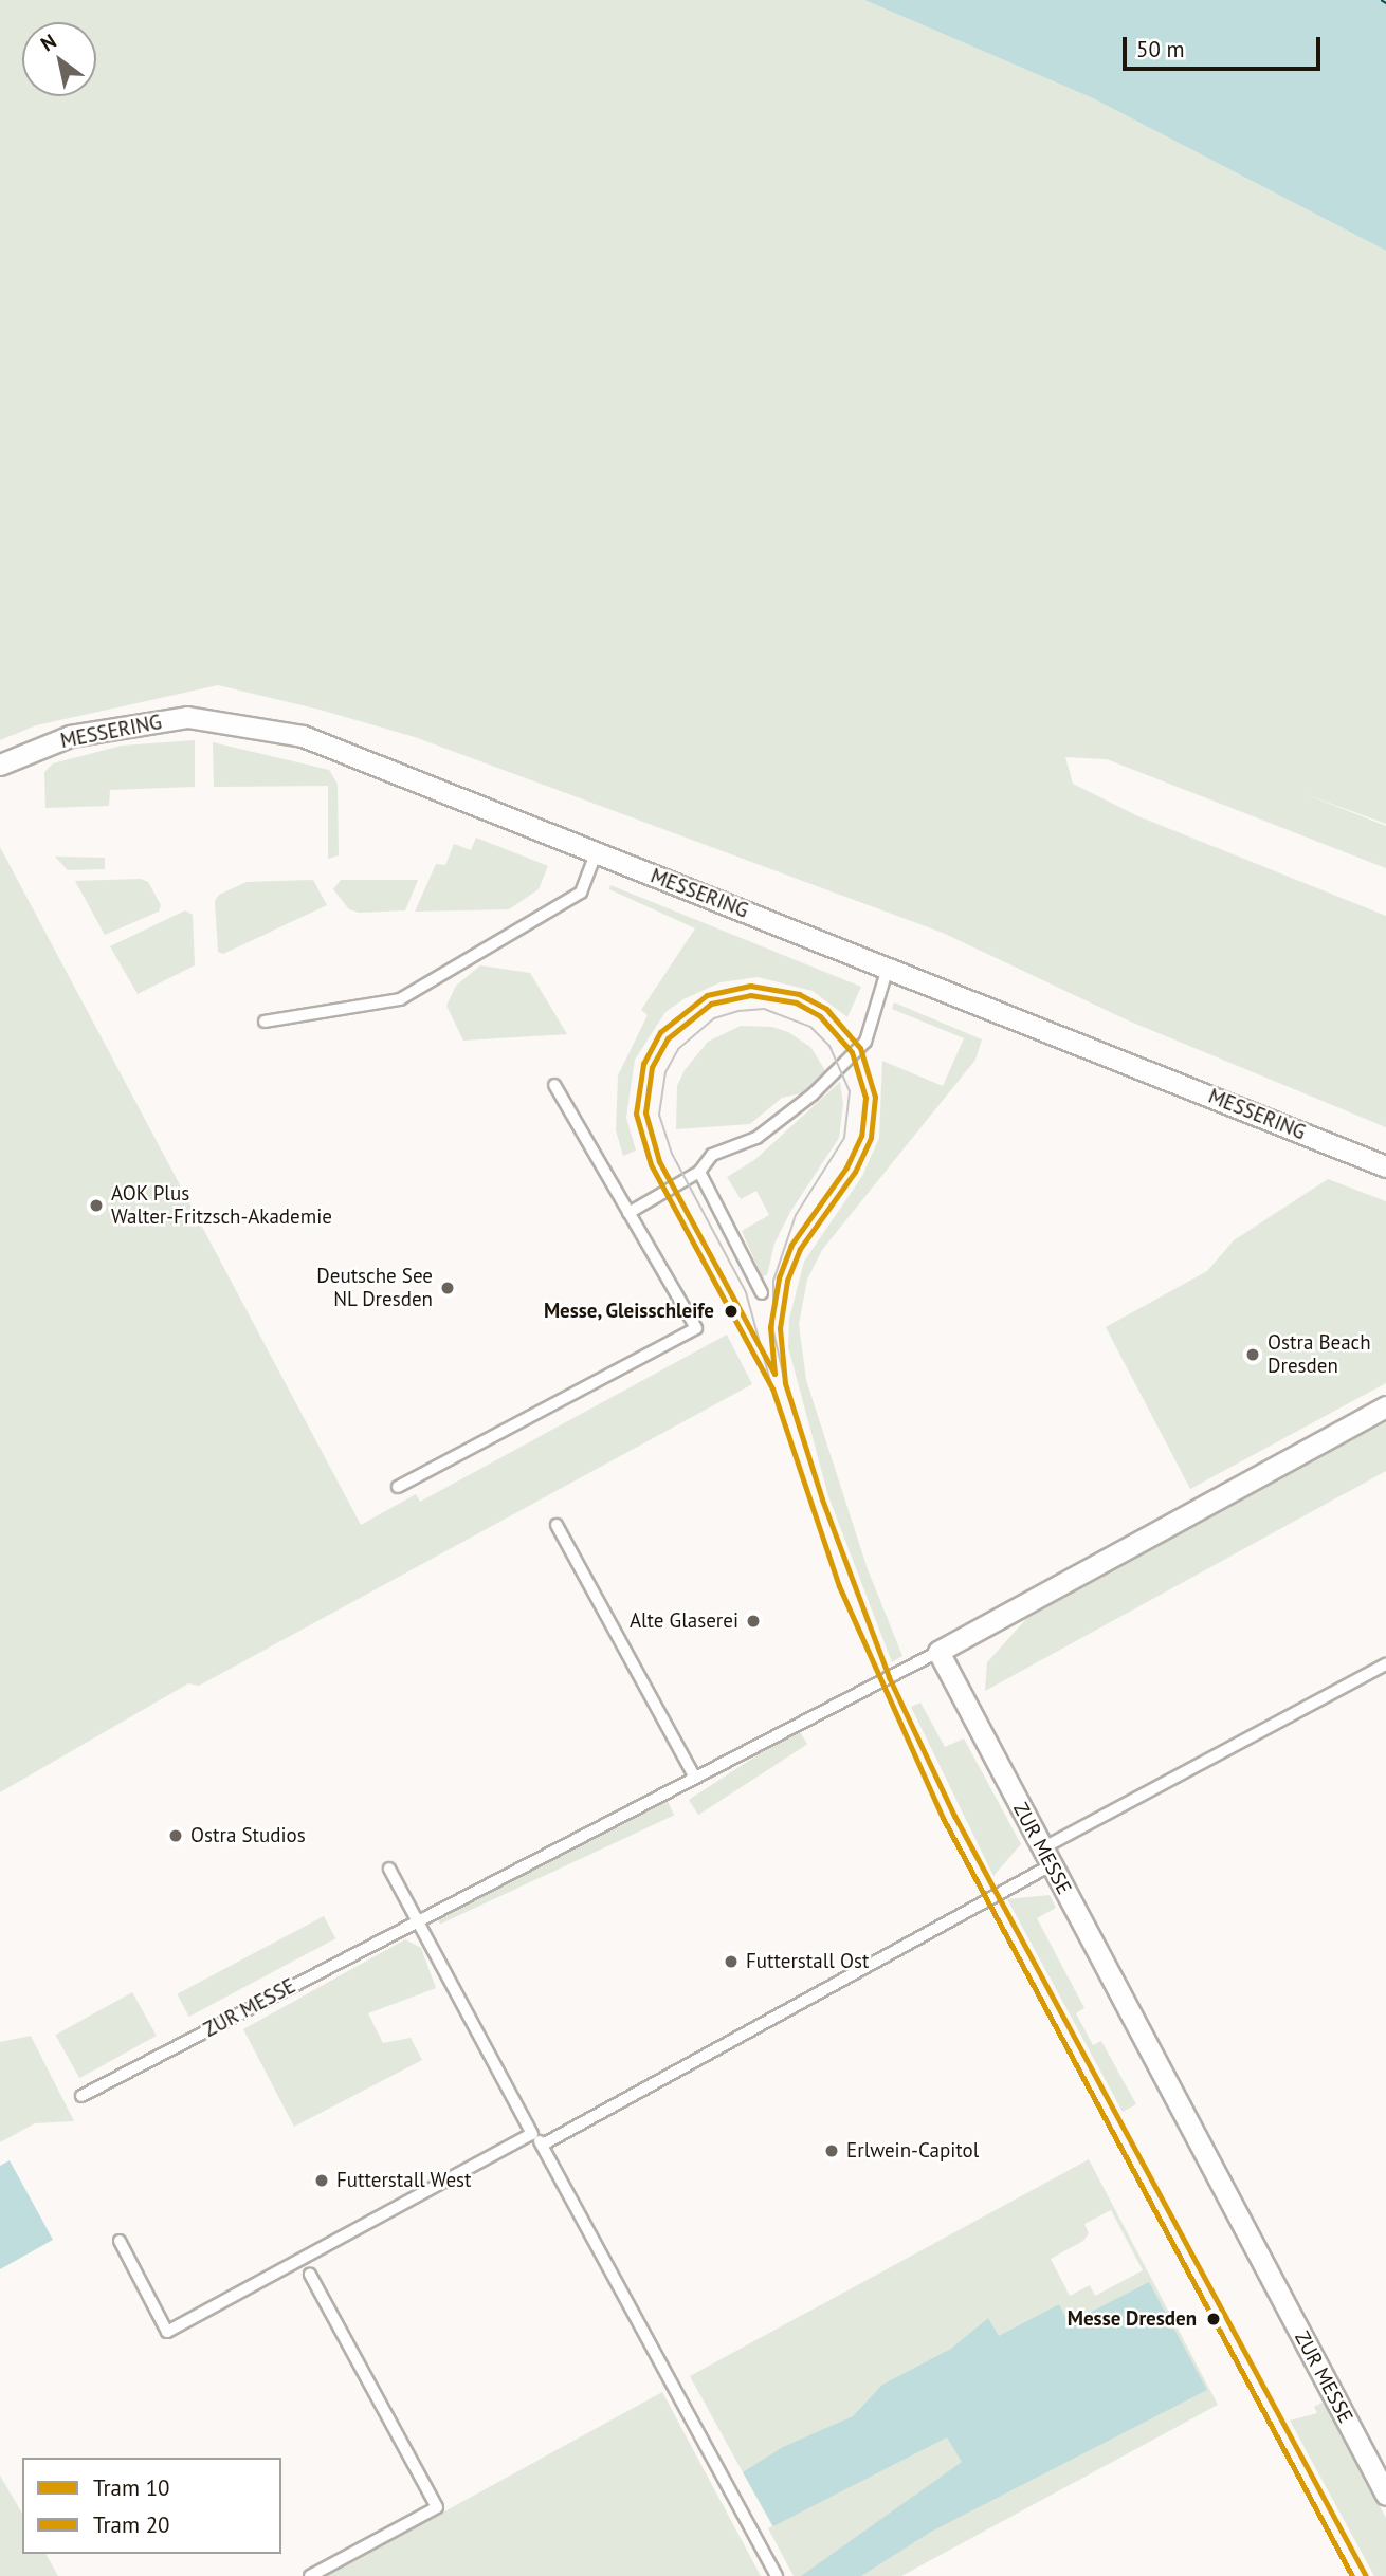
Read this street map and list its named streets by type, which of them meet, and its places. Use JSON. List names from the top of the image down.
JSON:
{
  "streets": {
    "street": ["MESSERING", "ZUR MESSE"]
  },
  "places": [
    "AOK Plus Walter-Fritzsch-Akademie",
    "Deutsche See NL Dresden",
    "Messe, Gleisschleife",
    "Ostra Beach Dresden",
    "Alte Glaserei",
    "Ostra Studios",
    "Futterstall Ost",
    "Erlwein-Capitol",
    "Futterstall West",
    "Messe Dresden"
  ],
  "lines": ["tram line 10", "tram line 20"],
  "legend": ["Tram 10", "Tram 20"],
  "scale_bar": "50 m",
  "north": "top left"
}
